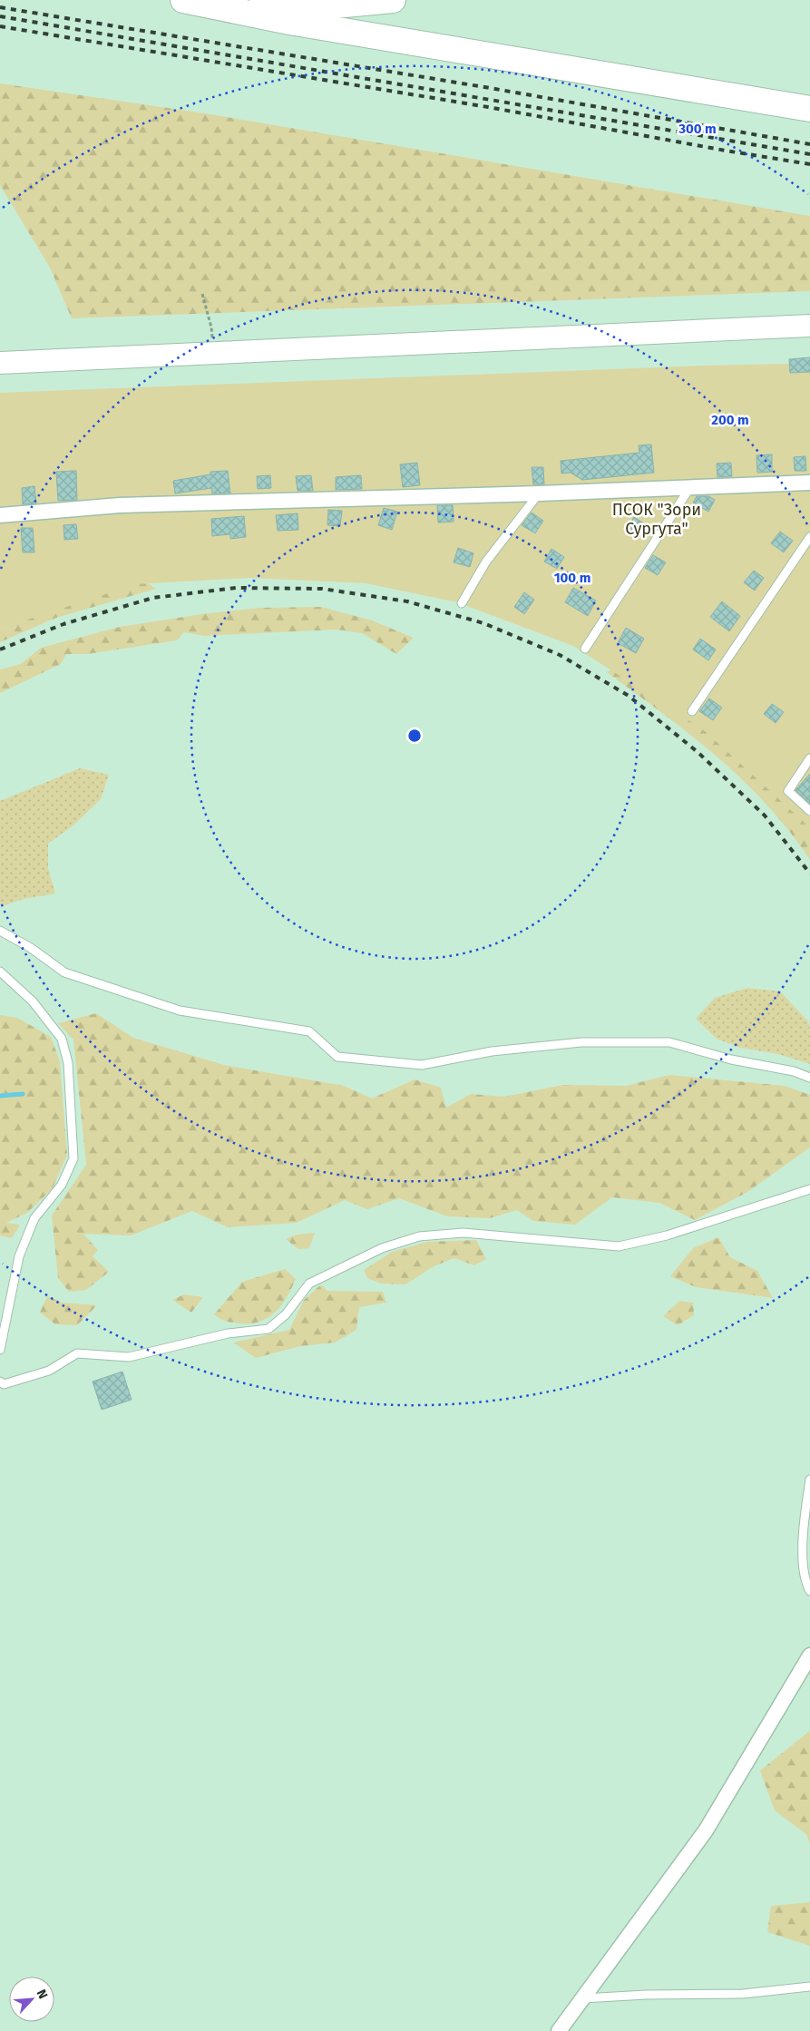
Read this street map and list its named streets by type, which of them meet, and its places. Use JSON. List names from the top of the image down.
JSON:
{
  "parks": ["ПСОК \"Зори Сургута\""],
  "north": "top right",
  "rings": ["300 m", "200 m", "100 m"]
}
